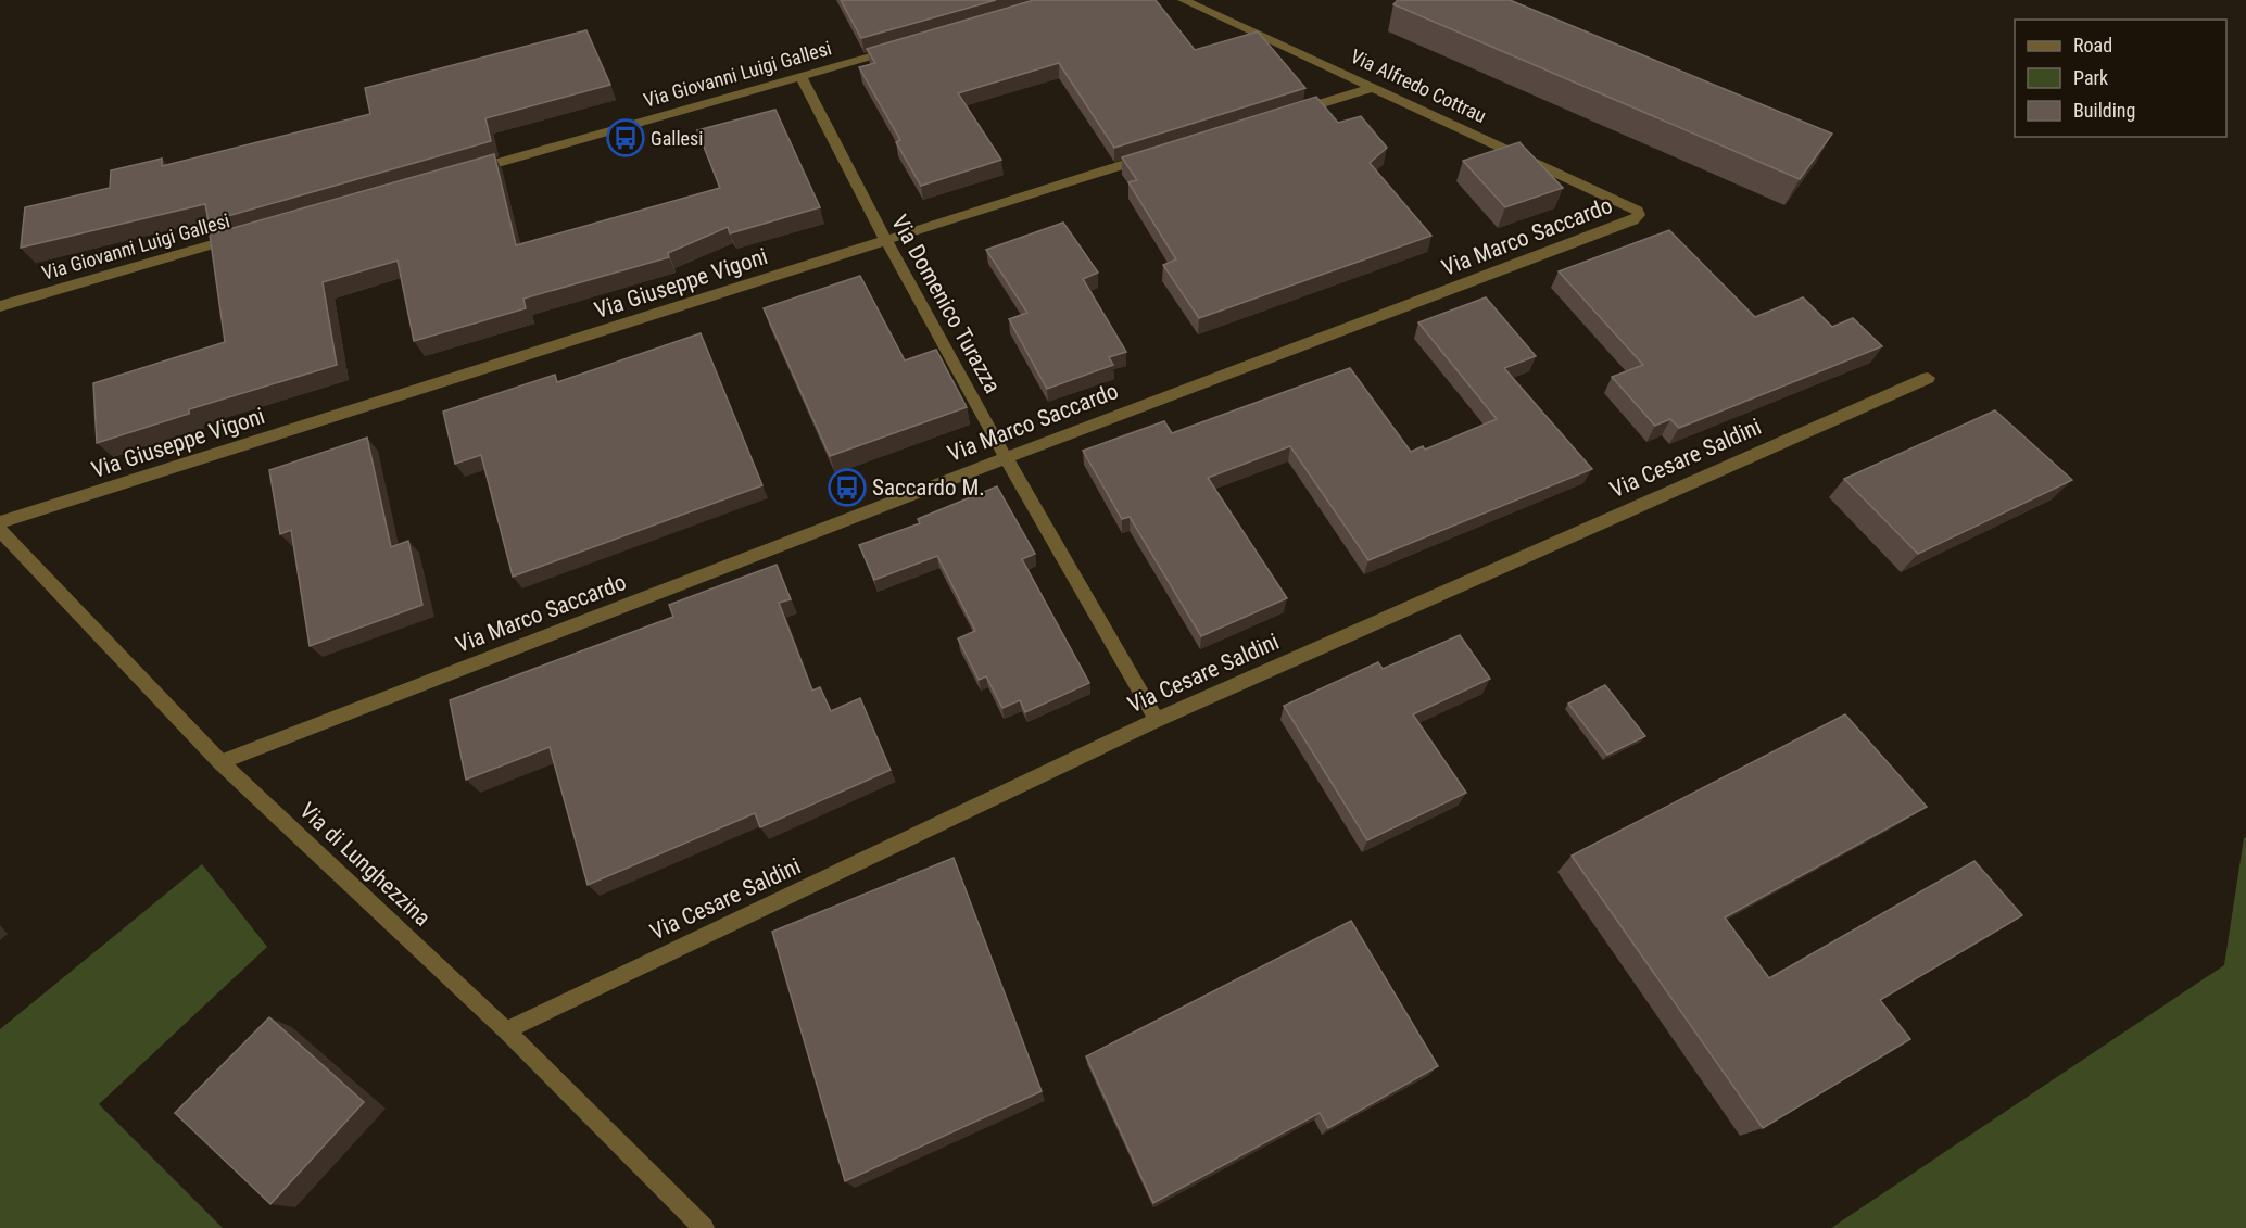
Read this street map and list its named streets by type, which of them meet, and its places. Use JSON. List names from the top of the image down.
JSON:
{
  "streets": {
    "street": [
      "Via Giovanni Luigi Gallesi",
      "Via Alfredo Cottrau",
      "Via Marco Saccardo",
      "Via Giuseppe Vigoni",
      "Via Domenico Turazza",
      "Via Cesare Saldini",
      "Via di Lunghezzina"
    ]
  },
  "crossings": [
    ["Via Giovanni Luigi Gallesi", "Via Domenico Turazza"],
    ["Via Alfredo Cottrau", "Via Marco Saccardo"],
    ["Via Marco Saccardo", "Via Domenico Turazza"],
    ["Via Marco Saccardo", "Via di Lunghezzina"],
    ["Via Giuseppe Vigoni", "Via Domenico Turazza"],
    ["Via Domenico Turazza", "Via Cesare Saldini"],
    ["Via Cesare Saldini", "Via di Lunghezzina"]
  ],
  "places": {
    "bus stop": ["Gallesi", "Saccardo M."]
  },
  "legend": ["Road", "Park", "Building"]
}
